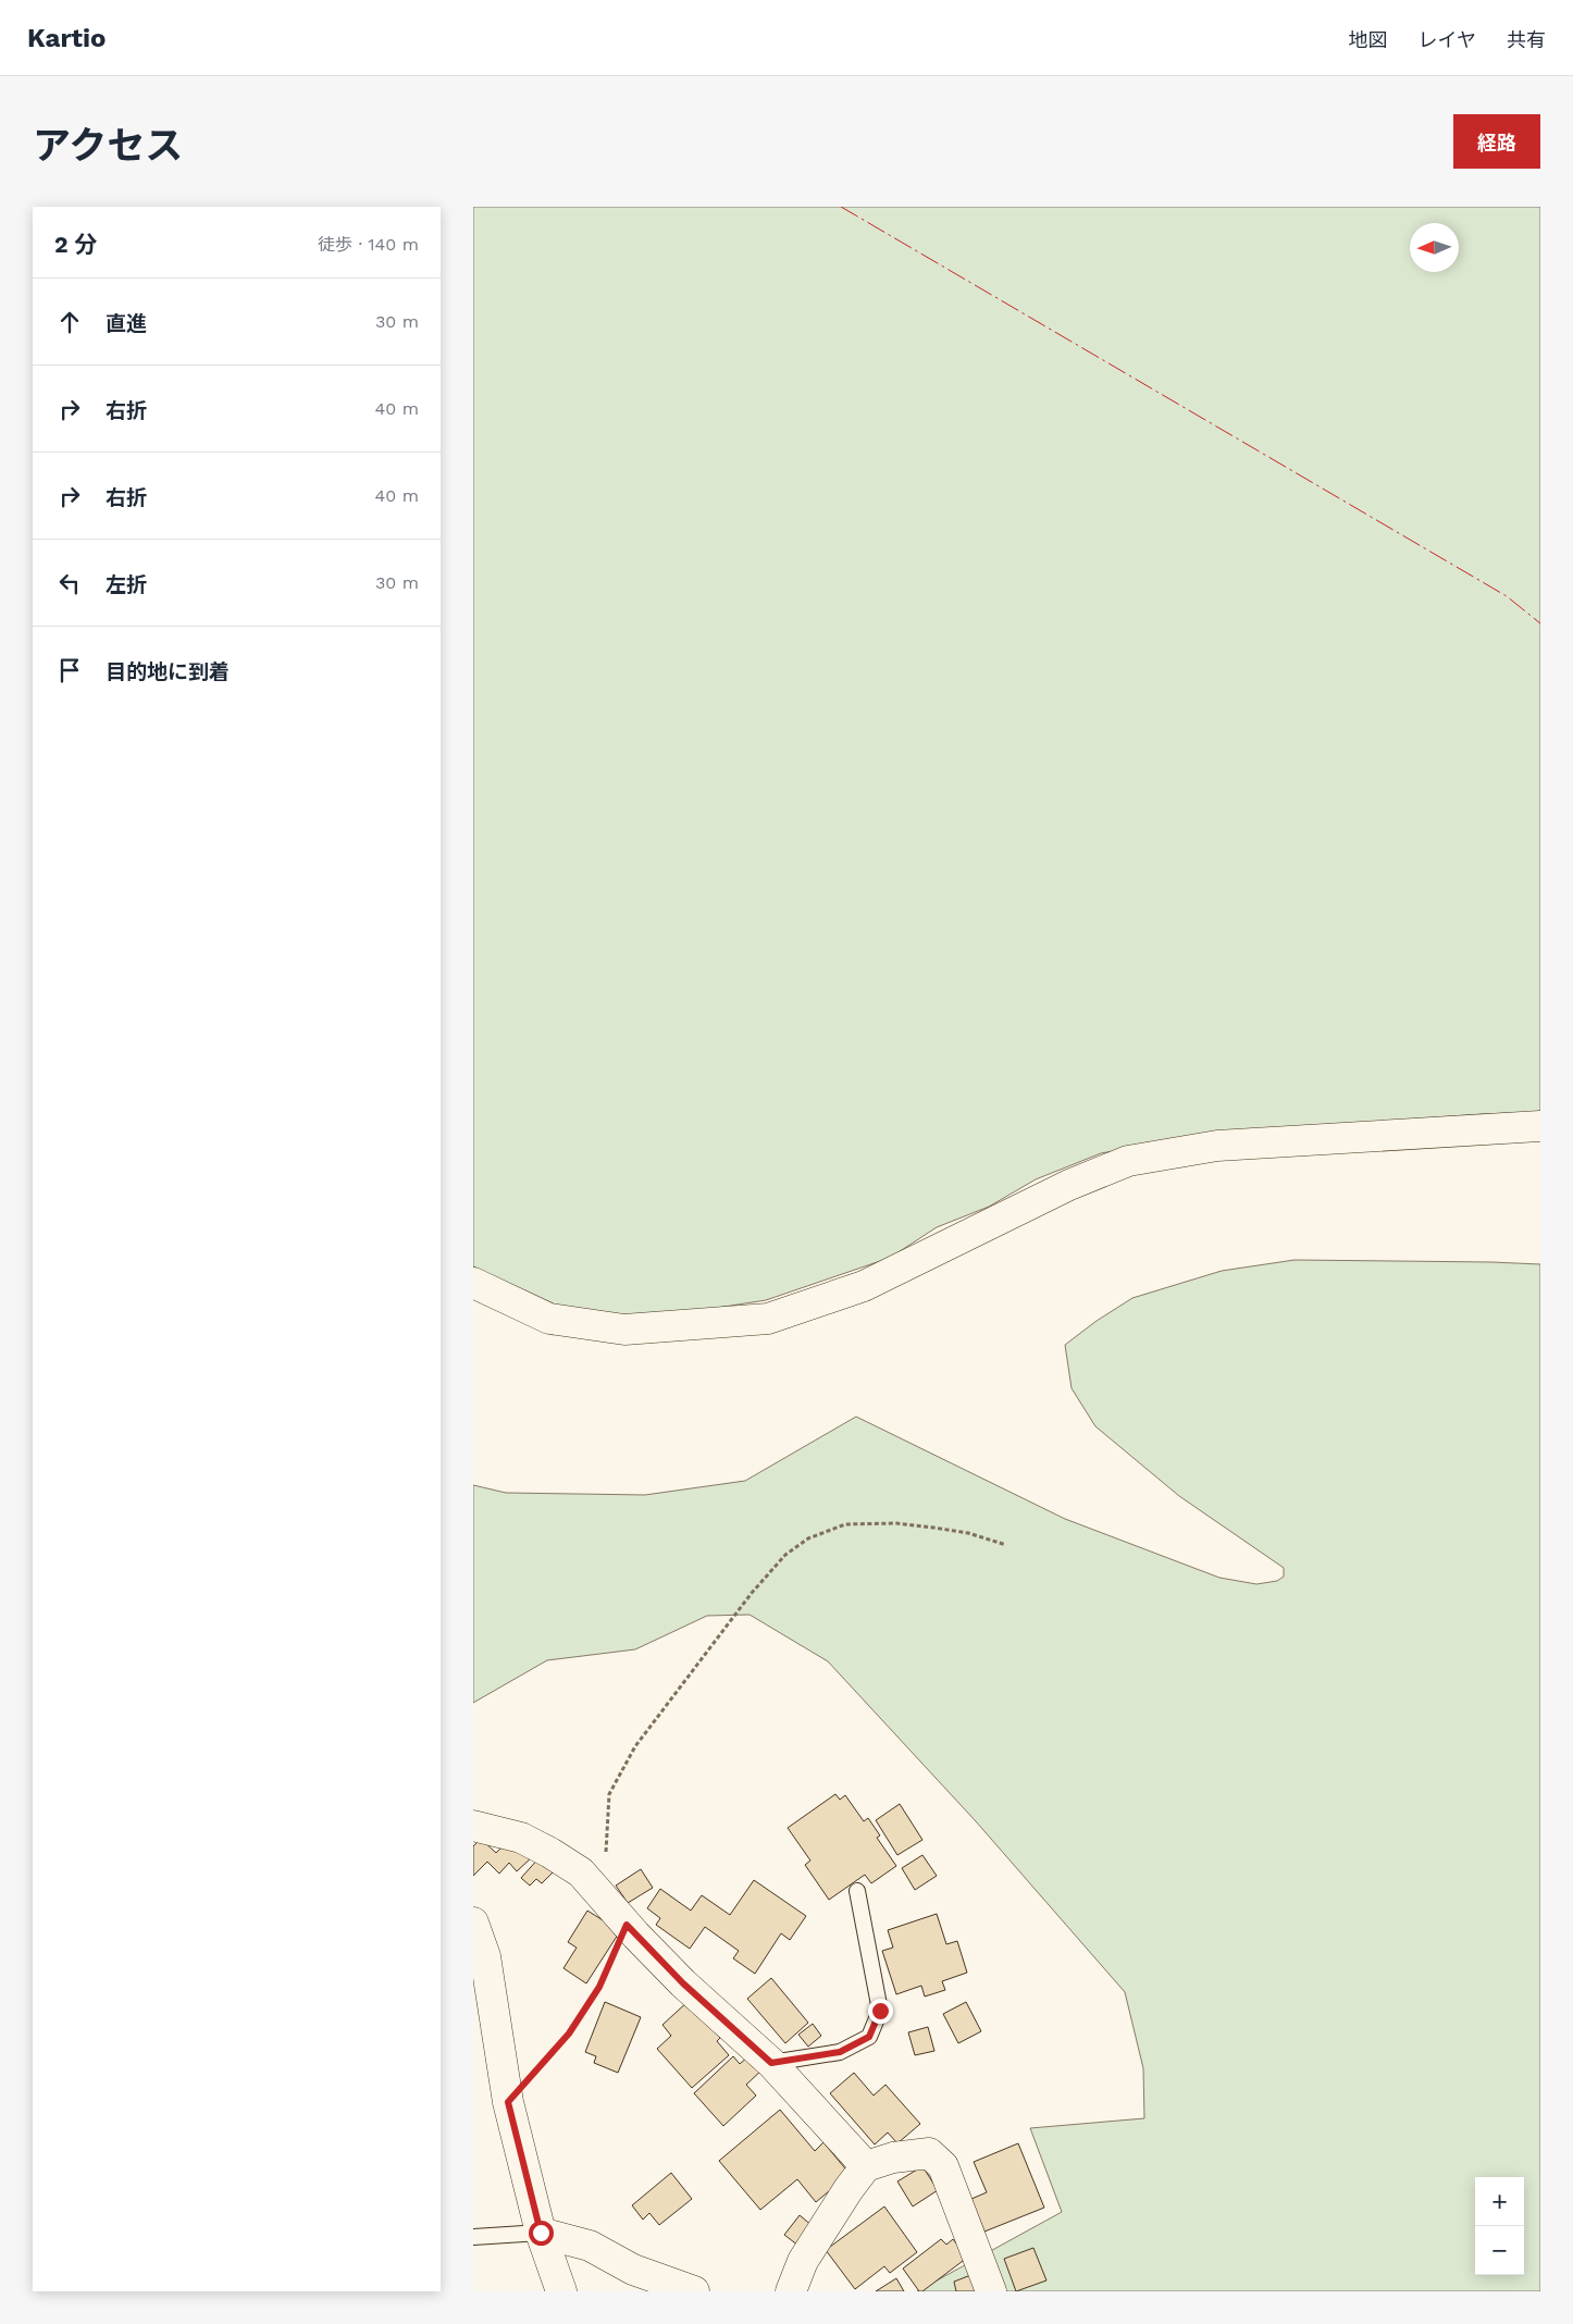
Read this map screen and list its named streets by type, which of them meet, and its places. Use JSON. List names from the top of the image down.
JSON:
{
  "north": "left",
  "page": {
    "header": "Kartio",
    "nav": ["地図", "レイヤ", "共有"],
    "title": "アクセス",
    "buttons": "経路",
    "heading": ["2 分", "徒歩 · 140 m"],
    "list": [
      ["直進", "30 m"],
      ["右折", "40 m"],
      ["右折", "40 m"],
      ["左折", "30 m"],
      "目的地に到着"
    ],
    "map_buttons": ["+", "−"]
  }
}
